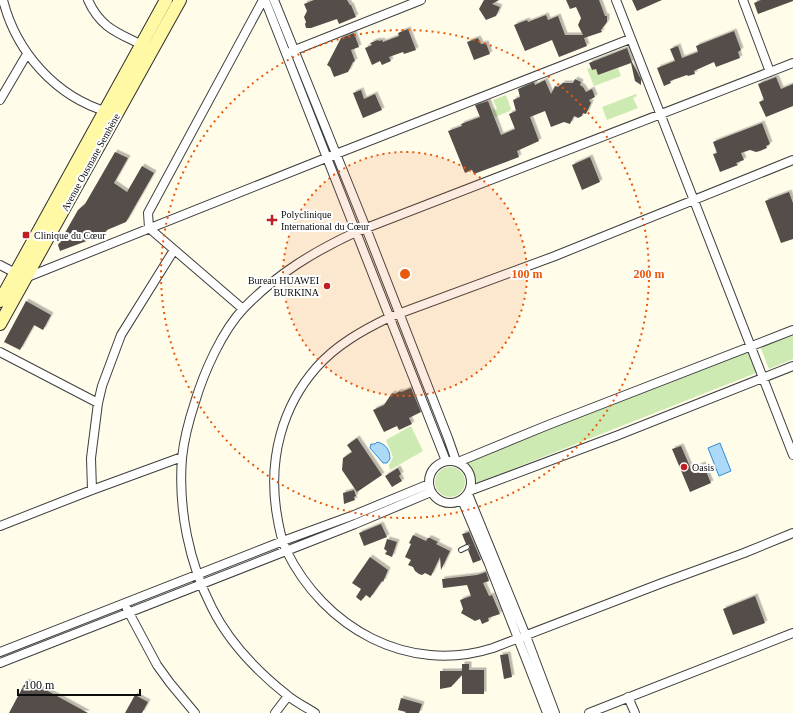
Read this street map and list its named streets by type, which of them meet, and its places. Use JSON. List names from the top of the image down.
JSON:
{
  "streets": {
    "main road": ["Avenue Ousmane Sembène"]
  },
  "places": {
    "health": ["Polyclinique International du Cœur"],
    "transit": ["Clinique du Cœur"],
    "other": ["Bureau HUAWEI BURKINA", "Oasis"]
  },
  "scale_bar": "100 m",
  "rings": ["100 m", "200 m"]
}
